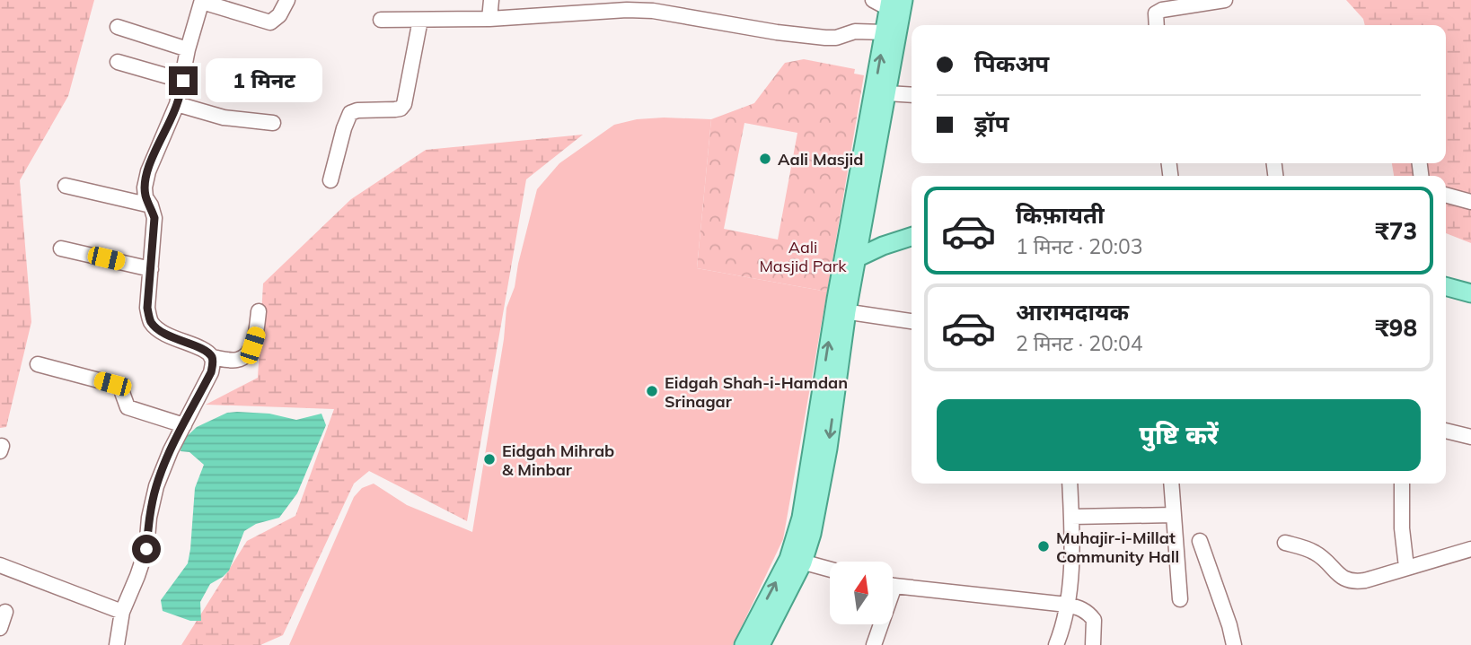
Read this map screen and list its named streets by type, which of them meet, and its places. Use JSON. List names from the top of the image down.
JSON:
{
  "parks": ["Aali Masjid Park"],
  "places": [
    "Aali Masjid",
    "Eidgah Shah-i-Hamdan Srinagar",
    "Eidgah Mihrab & Minbar",
    "Muhajir-i-Millat Community Hall"
  ],
  "north": "top",
  "page": {
    "banner": ["पिकअप", "ड्रॉप"],
    "bubble": "1 मिनट",
    "list": [
      {
        "name": "किफ़ायती",
        "note": "1 मिनट · 20:03",
        "value": "₹73"
      },
      {
        "name": "आरामदायक",
        "note": "2 मिनट · 20:04",
        "value": "₹98"
      }
    ],
    "buttons": "पुष्टि करें"
  }
}
